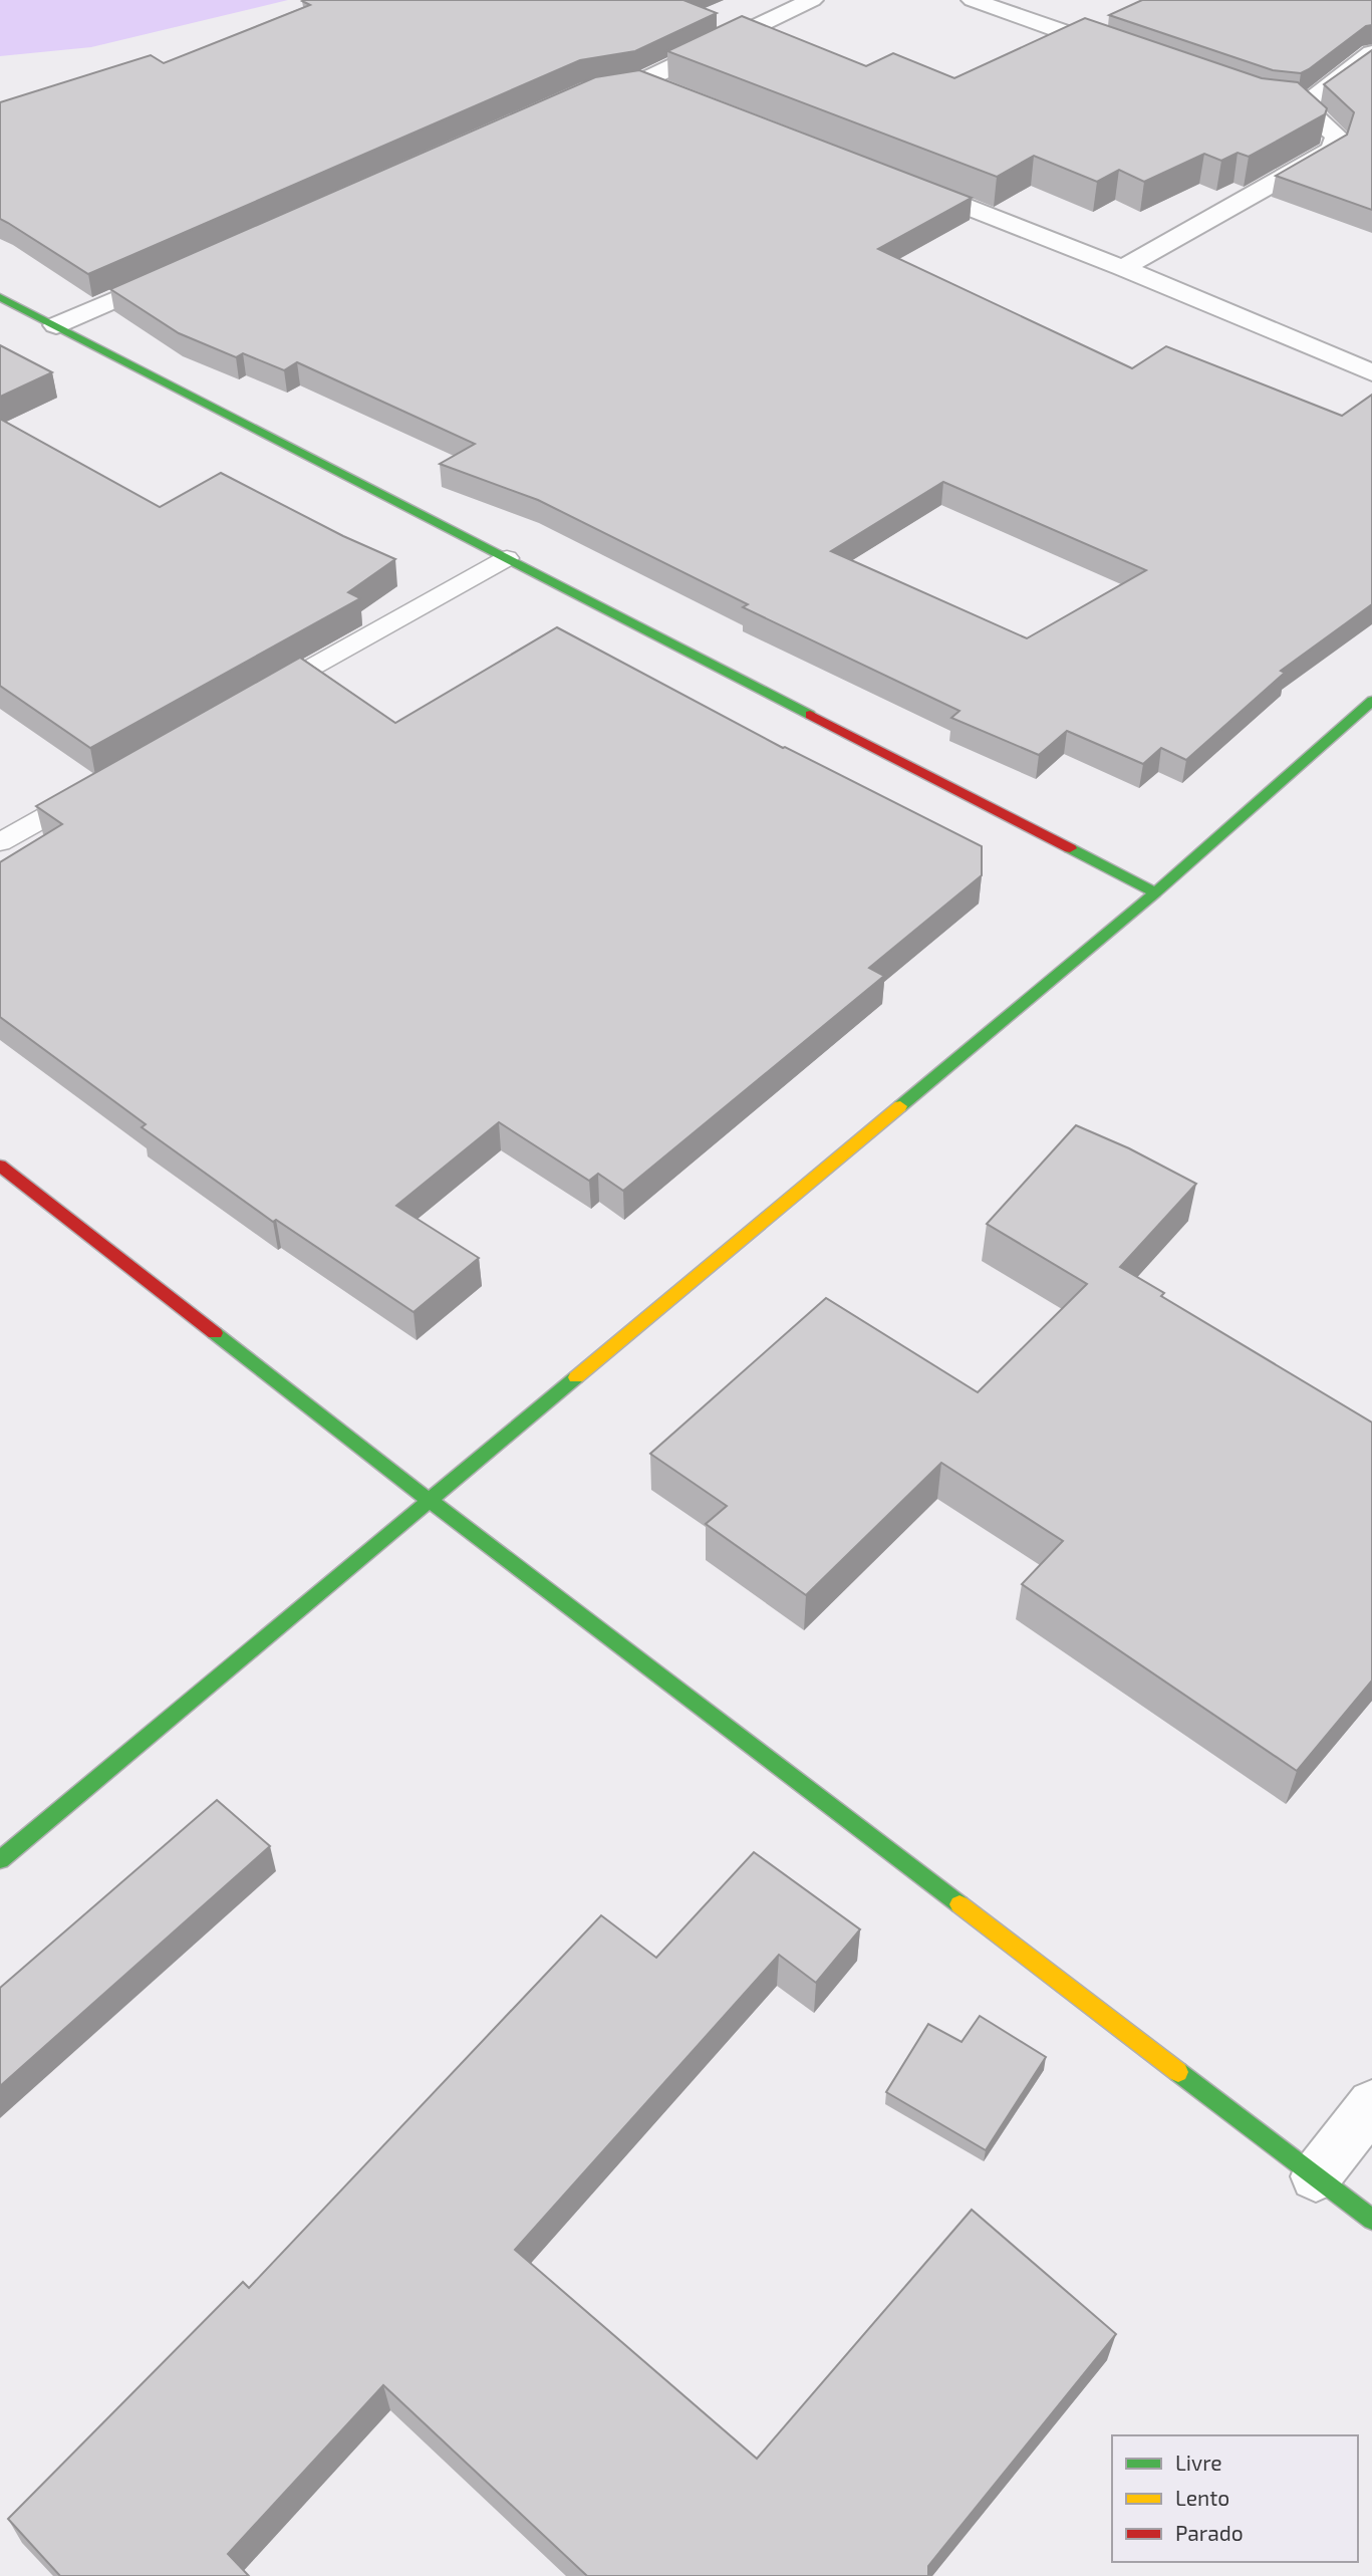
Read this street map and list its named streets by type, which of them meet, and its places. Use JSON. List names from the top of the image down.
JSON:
{
  "legend": ["Livre", "Lento", "Parado"]
}
